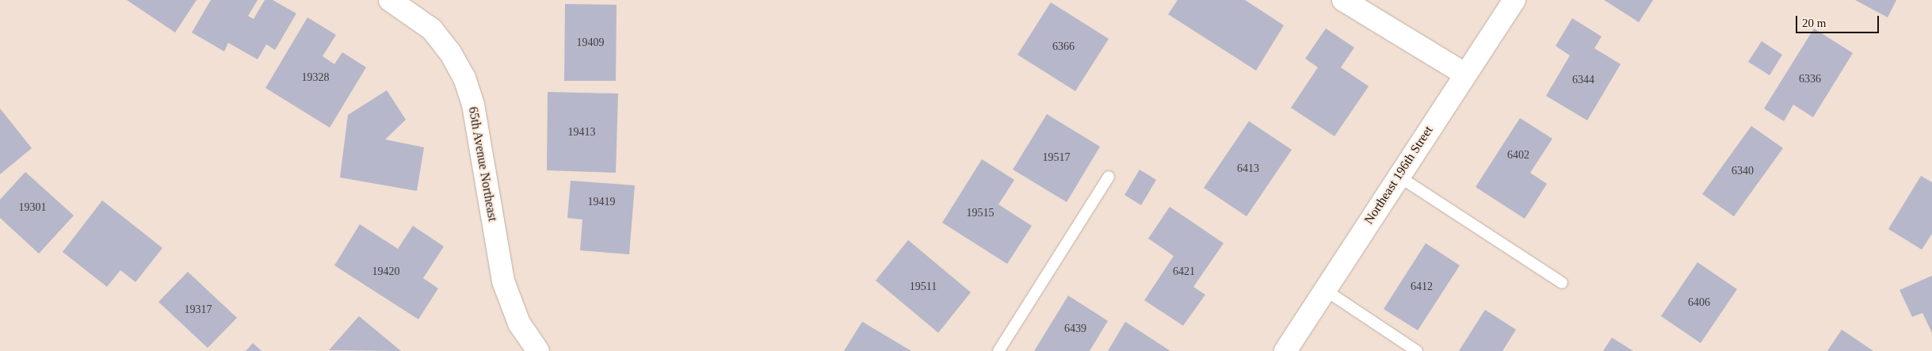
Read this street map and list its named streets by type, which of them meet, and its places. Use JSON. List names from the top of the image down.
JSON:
{
  "streets": {
    "street": ["65th Avenue Northeast", "Northeast 196th Street"]
  },
  "house_numbers": [
    "19409",
    "6366",
    "19328",
    "6336",
    "6344",
    "19413",
    "6402",
    "19517",
    "6413",
    "6340",
    "19419",
    "19301",
    "19515",
    "19420",
    "6421",
    "19511",
    "6412",
    "6406",
    "19317",
    "6439"
  ],
  "scale_bar": "20 m"
}
